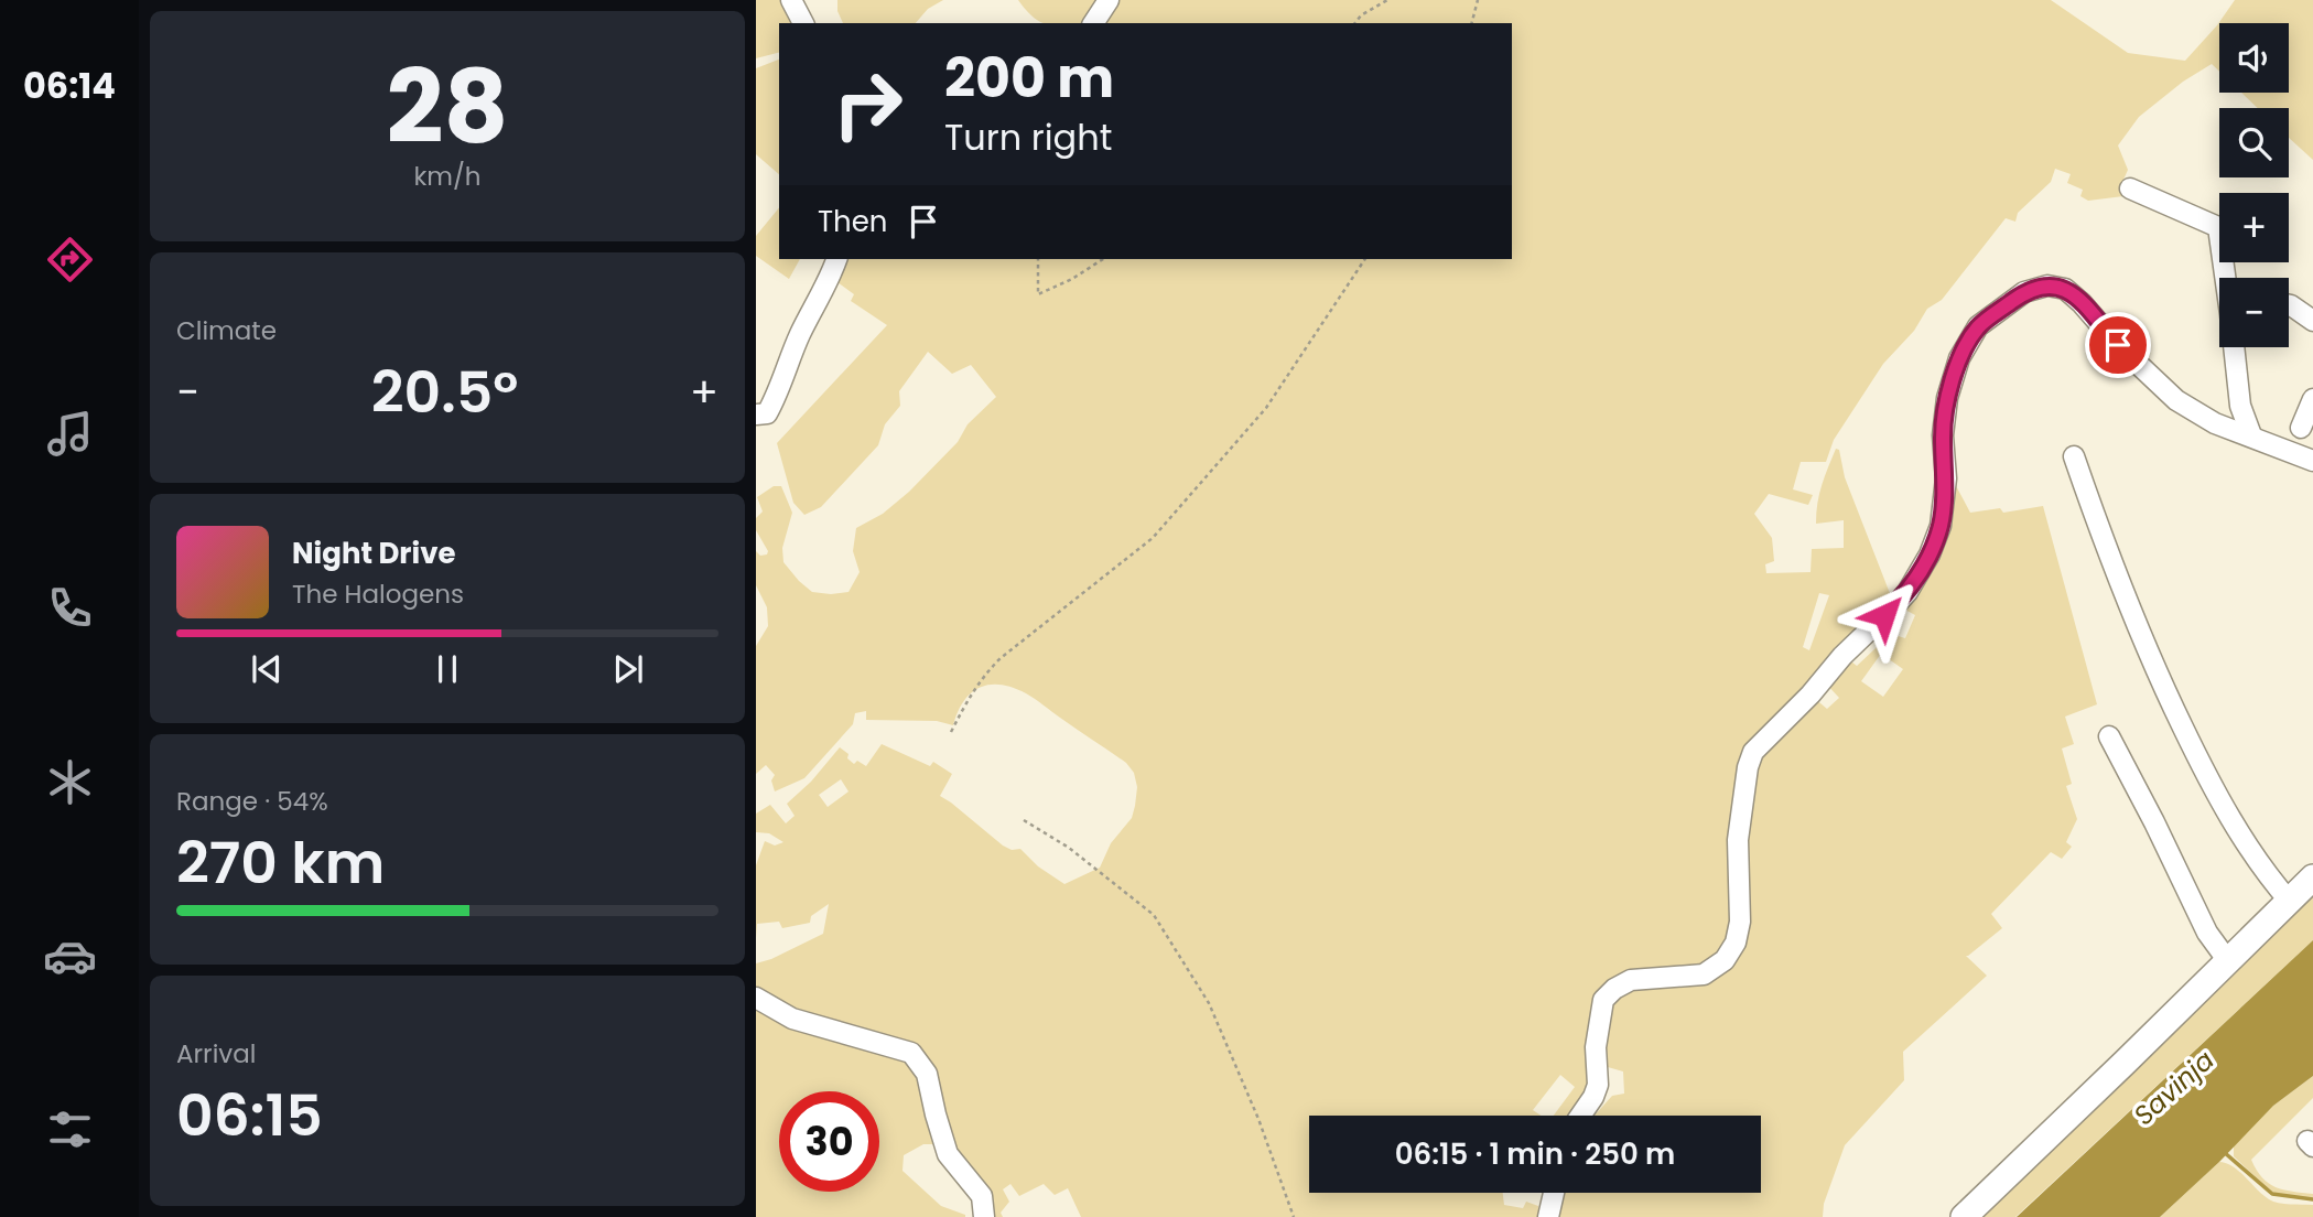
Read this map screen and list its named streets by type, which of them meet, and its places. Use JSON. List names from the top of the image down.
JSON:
{
  "water": ["Savinja"],
  "page": {
    "tabs": "06:14",
    "tile": [
      ["28", "km/h"],
      "Climate",
      ["Range · 54%", "270 km"],
      ["Arrival", "06:15"]
    ],
    "map_buttons": ["+", "−"],
    "turn": ["200 m", "Turn right"],
    "then": "Then",
    "heat": ["−", "20.5°", "+"],
    "song": ["Night Drive", "The Halogens"],
    "limit": "30",
    "trip": "06:15 · 1 min · 250 m"
  }
}
